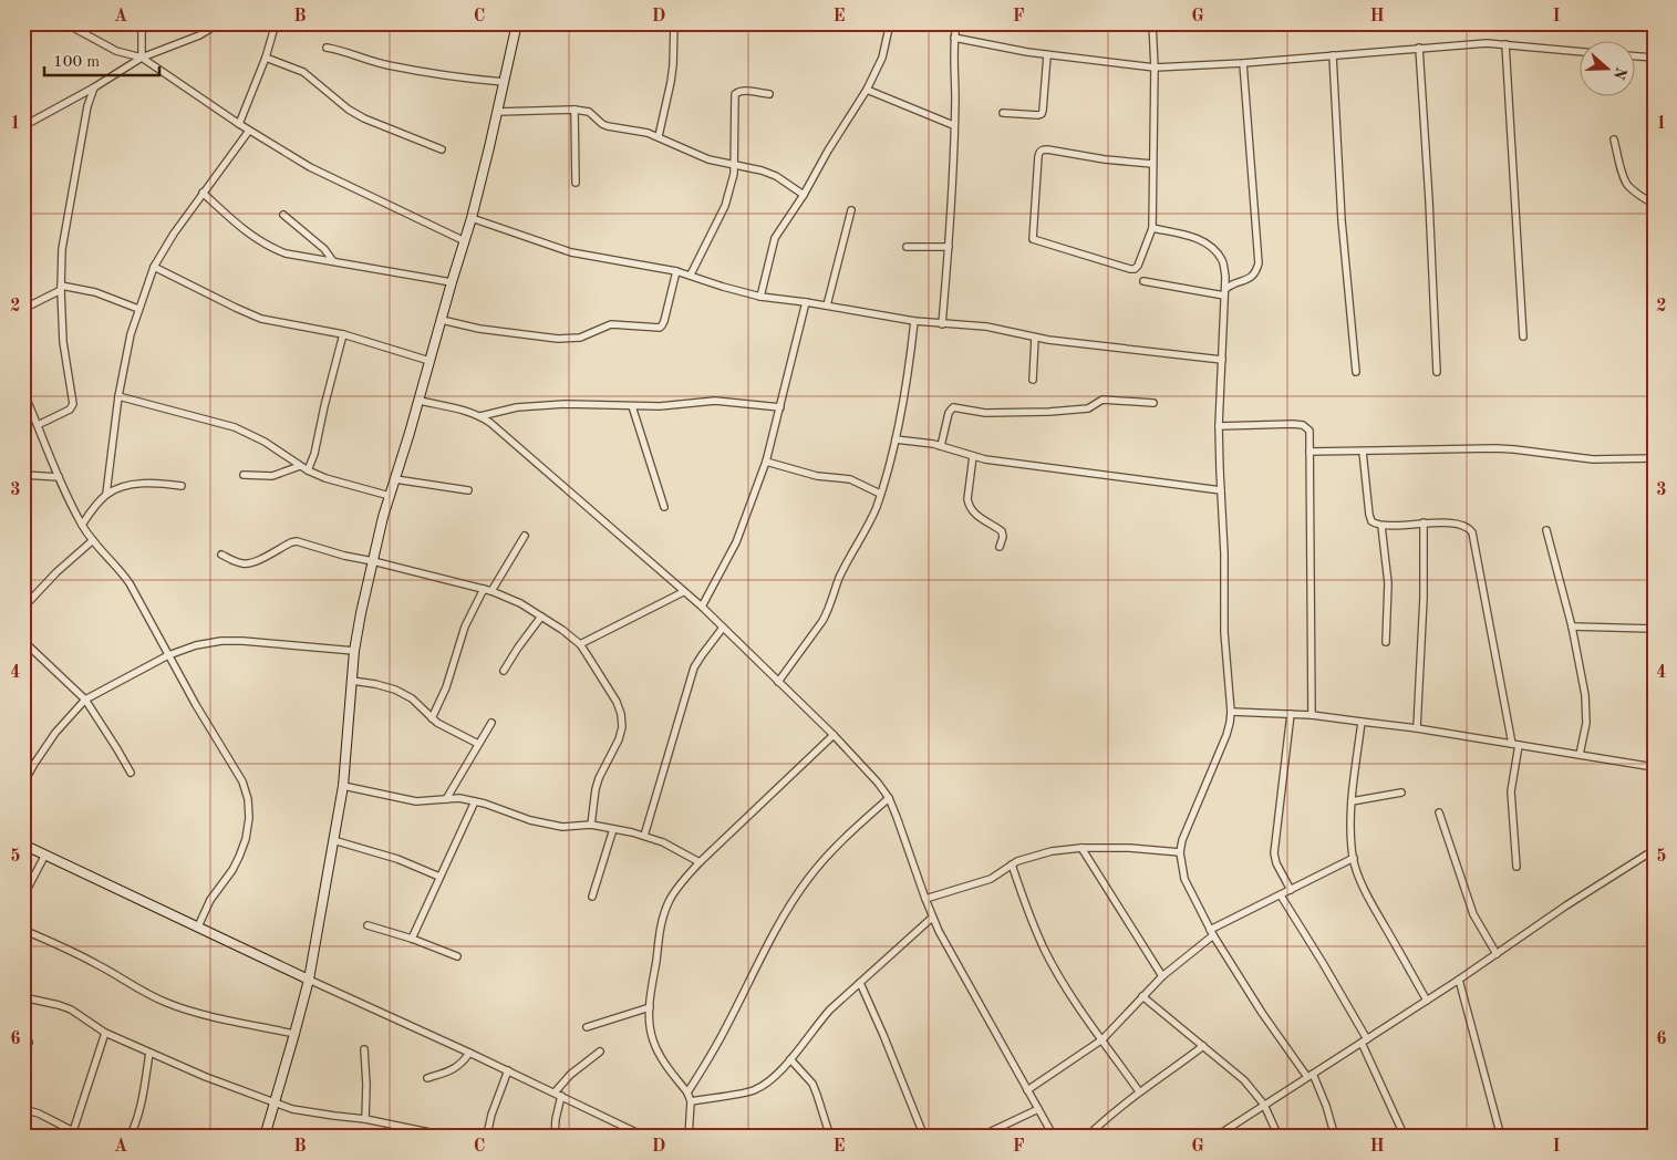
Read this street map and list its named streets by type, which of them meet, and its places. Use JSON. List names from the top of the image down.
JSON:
{
  "scale_bar": "100 m",
  "north": "right",
  "grid": {
    "columns": [
      "A",
      "B",
      "C",
      "D",
      "E",
      "F",
      "G",
      "H",
      "I"
    ],
    "rows": [
      "1",
      "2",
      "3",
      "4",
      "5",
      "6"
    ]
  }
}
